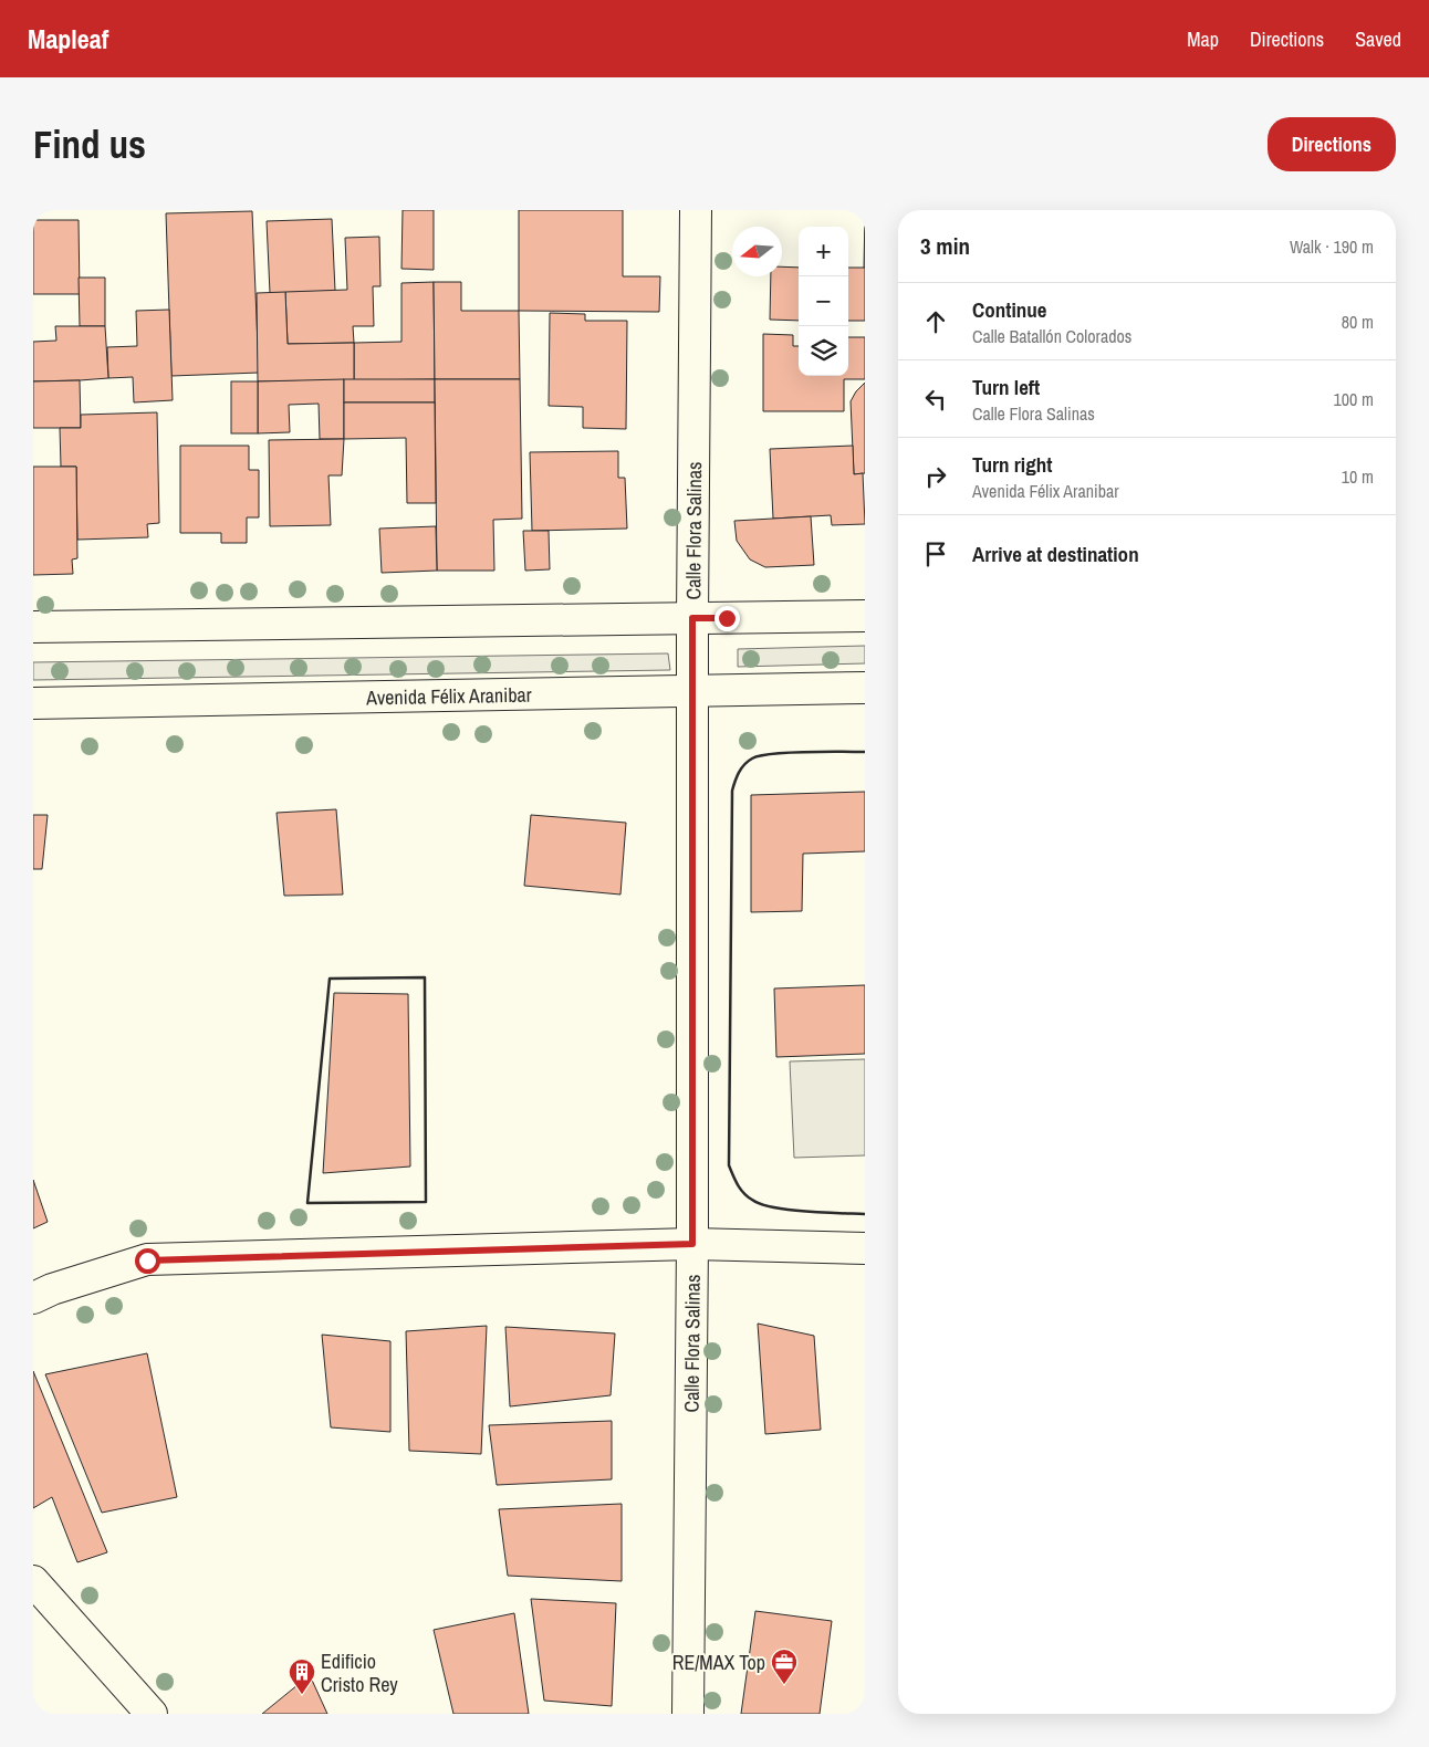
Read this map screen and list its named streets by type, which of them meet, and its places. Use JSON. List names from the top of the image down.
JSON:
{
  "streets": {
    "street": ["Calle Flora Salinas", "Avenida Félix Aranibar"]
  },
  "crossings": [
    ["Calle Flora Salinas", "Avenida Félix Aranibar"]
  ],
  "places": {
    "office": ["RE/MAX Top"],
    "building": ["Edificio Cristo Rey"]
  },
  "north": "left",
  "page": {
    "header": "Mapleaf",
    "nav": ["Map", "Directions", "Saved"],
    "buttons": "Directions",
    "title": "Find us",
    "heading": ["3 min", "Walk · 190 m"],
    "map_buttons": ["+", "−"],
    "list": [
      ["Continue", "Calle Batallón Colorados", "80 m"],
      ["Turn left", "Calle Flora Salinas", "100 m"],
      ["Turn right", "Avenida Félix Aranibar", "10 m"],
      "Arrive at destination"
    ]
  }
}
